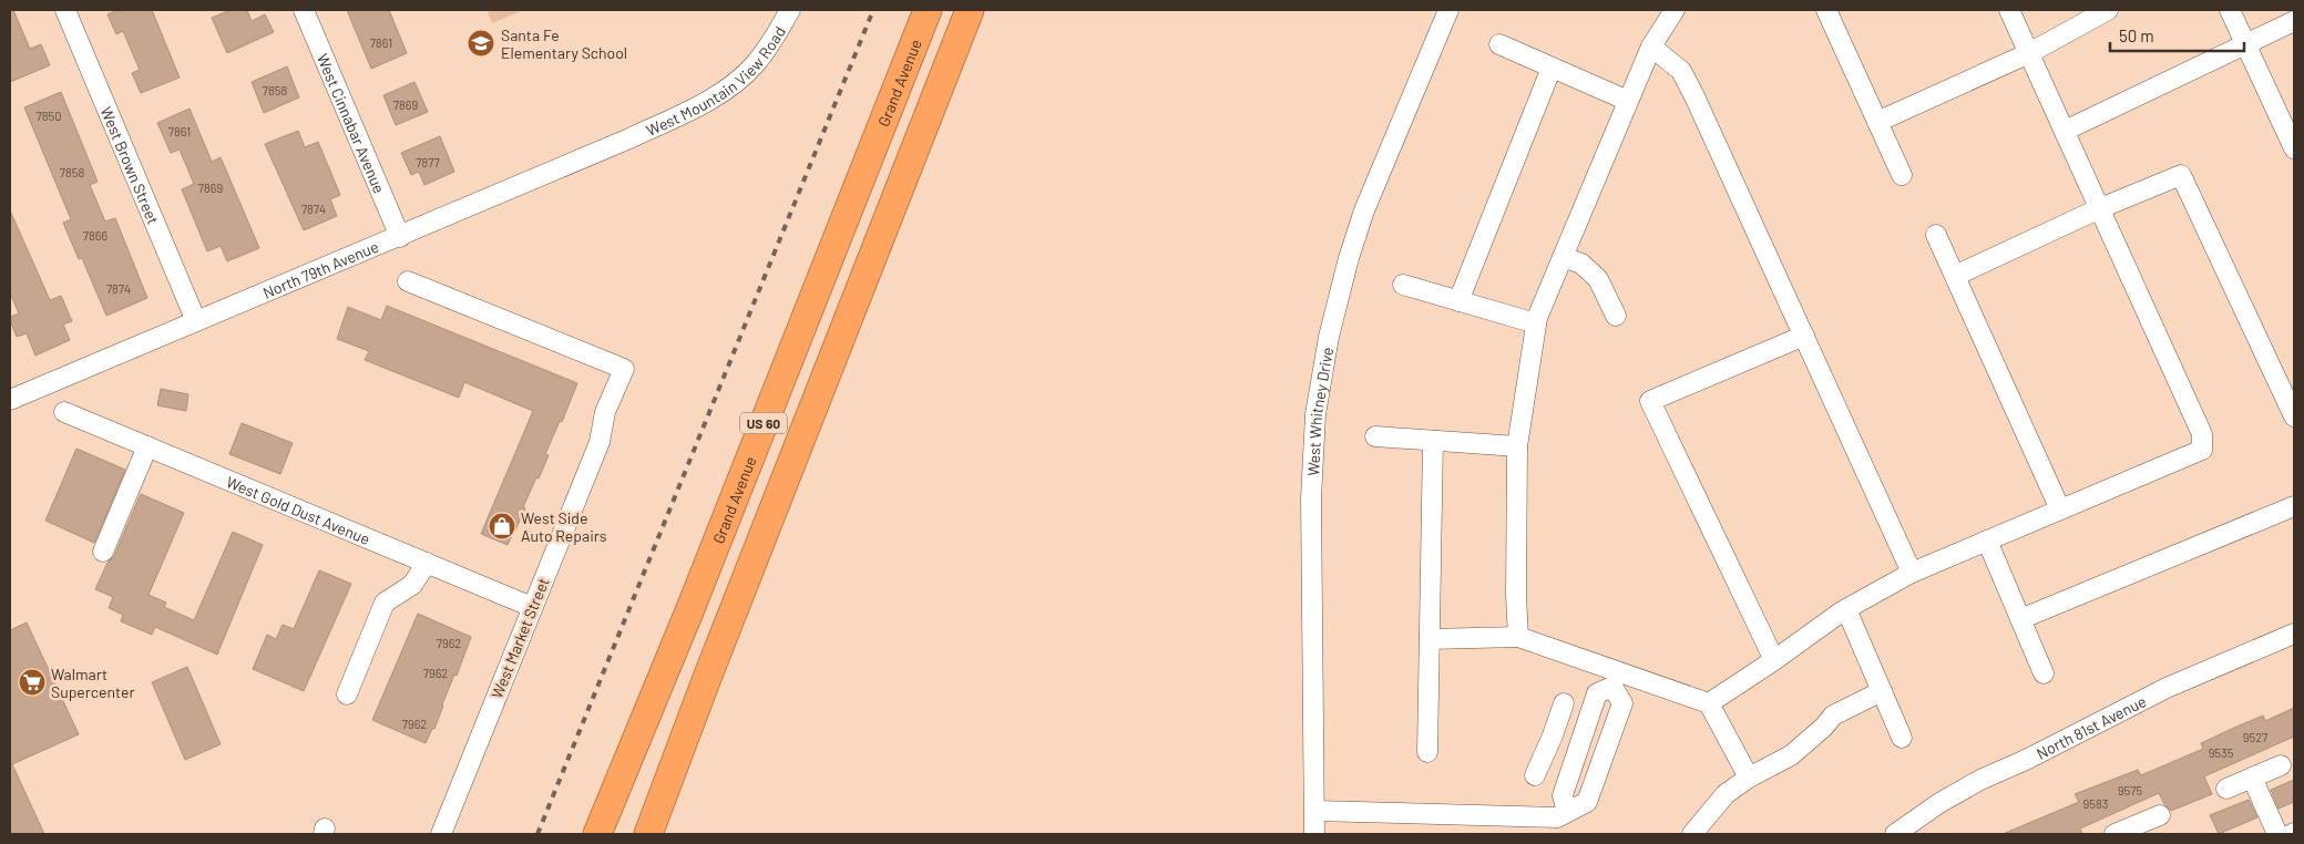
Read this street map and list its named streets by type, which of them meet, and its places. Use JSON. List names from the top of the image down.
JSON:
{
  "streets": {
    "highway": ["Grand Avenue", "US 60"],
    "street": [
      "West Mountain View Road",
      "West Cinnabar Avenue",
      "West Brown Street",
      "North 79th Avenue",
      "West Whitney Drive",
      "West Gold Dust Avenue",
      "West Market Street",
      "North 81st Avenue"
    ]
  },
  "crossings": [
    ["West Mountain View Road", "North 79th Avenue"],
    ["West Cinnabar Avenue", "North 79th Avenue"],
    ["West Brown Street", "North 79th Avenue"],
    ["West Gold Dust Avenue", "West Market Street"]
  ],
  "places": {
    "school or university": ["Santa Fe Elementary School"],
    "shop": ["West Side Auto Repairs"],
    "supermarket": ["Walmart Supercenter"]
  },
  "house_numbers": [
    "7861",
    "7858",
    "7869",
    "7850",
    "7861",
    "7877",
    "7858",
    "7869",
    "7874",
    "7866",
    "7874",
    "7962",
    "7962",
    "7962",
    "9527",
    "9535",
    "9575",
    "9583"
  ],
  "scale_bar": "50 m"
}
